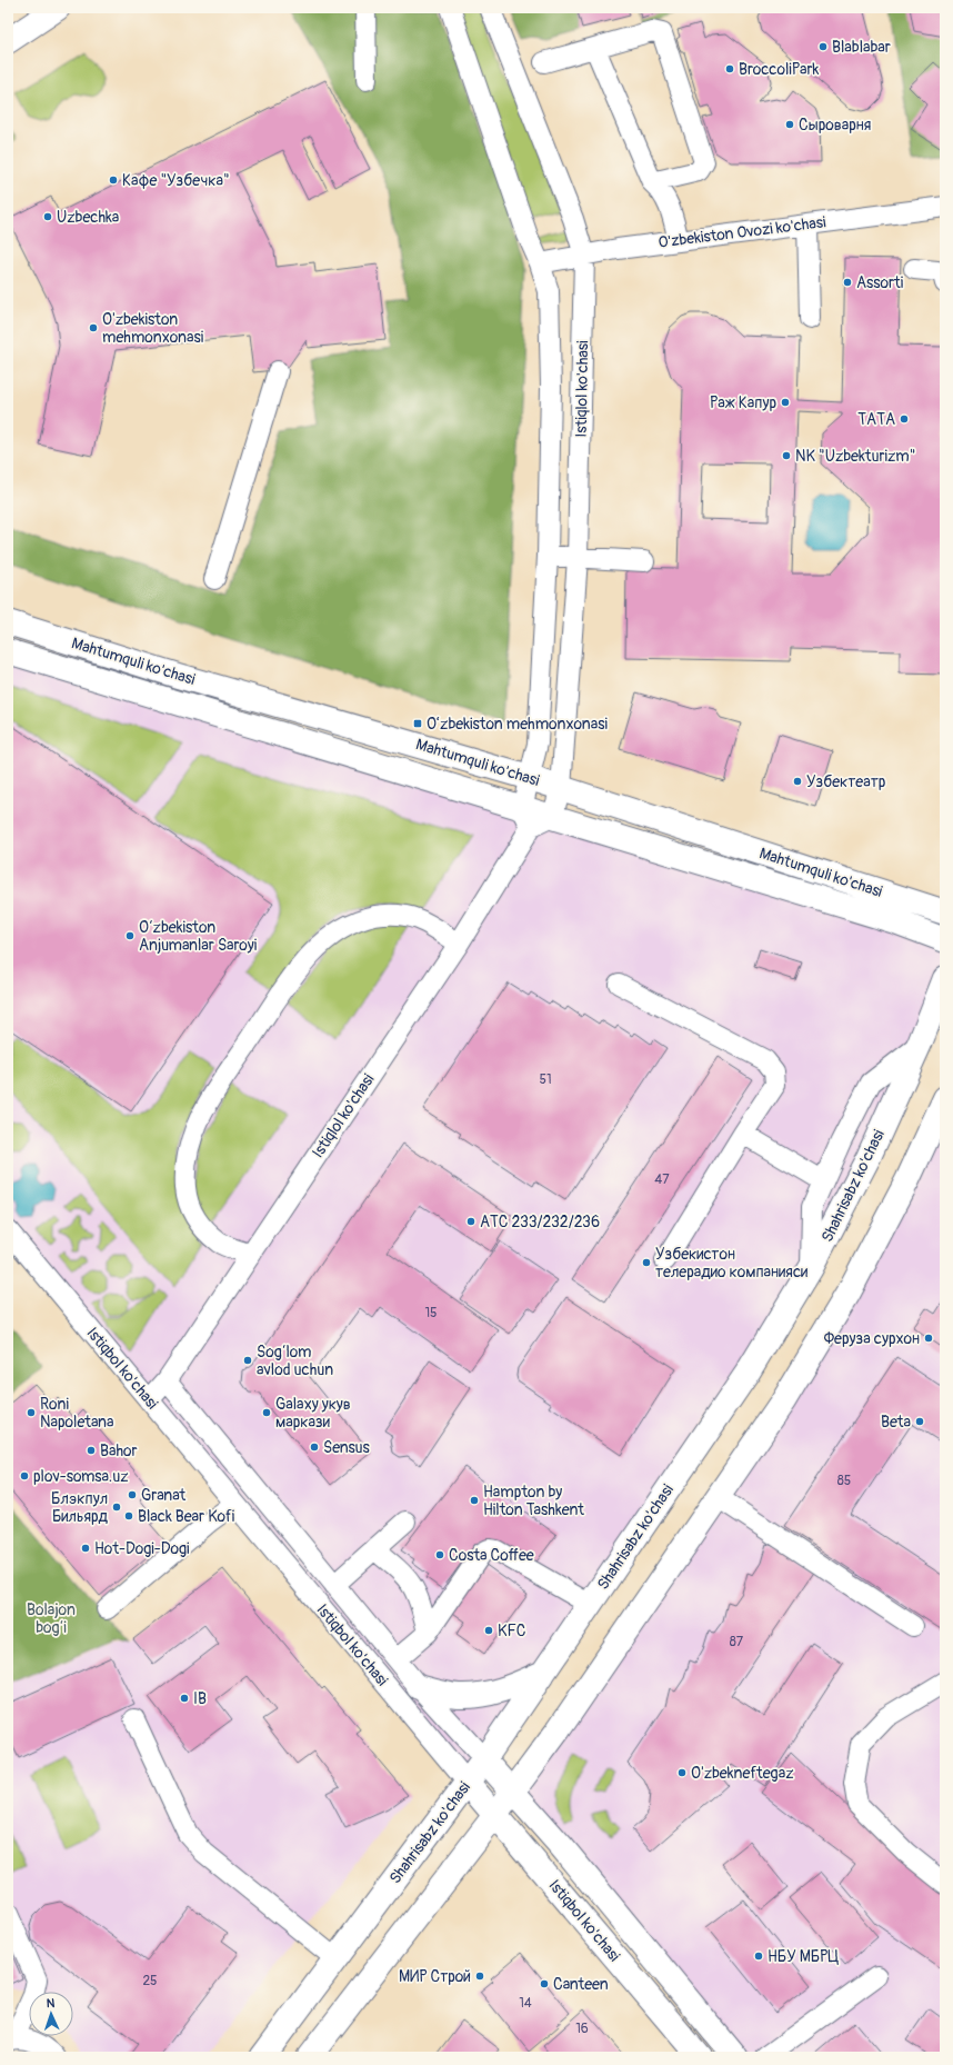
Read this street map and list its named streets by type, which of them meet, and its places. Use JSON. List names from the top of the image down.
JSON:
{
  "streets": {
    "main road": ["Mahtumquli ko'chasi", "Shahrisabz ko'chasi", "Istiqbol ko'chasi"],
    "street": ["O'zbekiston Ovozi ko'chasi", "Istiqlol ko'chasi"]
  },
  "crossings": [
    ["O'zbekiston Ovozi ko'chasi", "Istiqlol ko'chasi"],
    ["Istiqlol ko'chasi", "Mahtumquli ko'chasi"],
    ["Istiqlol ko'chasi", "Istiqbol ko'chasi"],
    ["Shahrisabz ko'chasi", "Istiqbol ko'chasi"]
  ],
  "parks": ["Bolajon bog‘i"],
  "places": {
    "other": [
      "Blablabar",
      "BroccoliPark",
      "Сыроварня",
      "Кафе \"Узбечка\"",
      "Uzbechka",
      "Assorti",
      "O'zbekiston mehmonxonasi",
      "Раж Капур",
      "ТАТА",
      "NK \"Uzbekturizm\"",
      "Узбектеатр",
      "O‘zbekiston Anjumanlar Saroyi",
      "АТС 233/232/236",
      "Узбекистон телерадио компанияси",
      "Феруза сурхон",
      "Sog‘lom avlod uchun",
      "Roni Napoletana",
      "Galaxy укув маркази",
      "Beta",
      "Sensus",
      "Bahor",
      "plov-somsa.uz",
      "Granat",
      "Hampton by Hilton Tashkent",
      "Блэкпул Бильярд",
      "Black Bear Kofi",
      "Hot-Dogi-Dogi",
      "Costa Coffee",
      "KFC",
      "IB",
      "O'zbekneftegaz",
      "НБУ МБРЦ",
      "МИР Строй",
      "Canteen"
    ],
    "transit": ["Oʻzbekiston mehmonxonasi"]
  },
  "house_numbers": [
    "51",
    "47",
    "15",
    "85",
    "87",
    "25",
    "14",
    "16"
  ],
  "north": "top"
}
